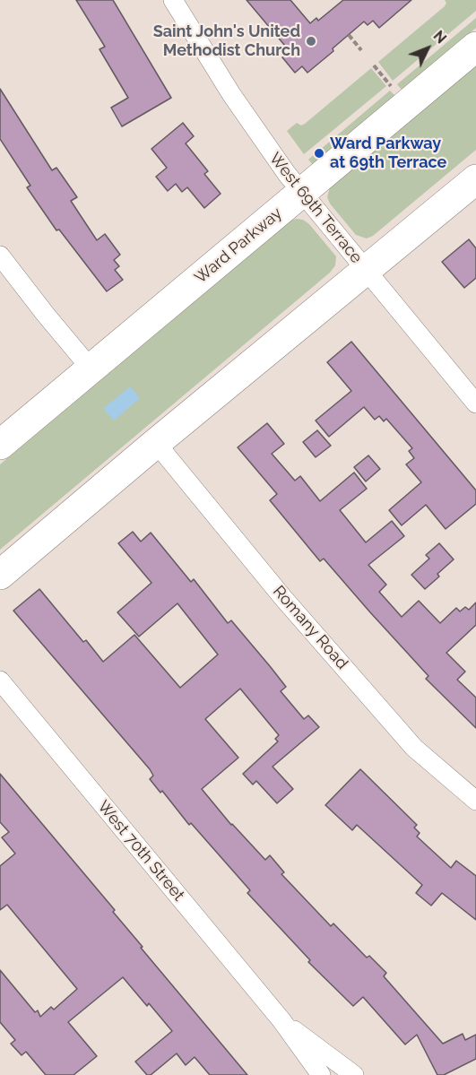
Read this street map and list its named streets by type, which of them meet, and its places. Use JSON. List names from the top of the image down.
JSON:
{
  "streets": {
    "main road": ["Ward Parkway"],
    "street": ["West 69th Terrace", "Romany Road", "West 70th Street"]
  },
  "crossings": [
    ["West 69th Terrace", "Ward Parkway"]
  ],
  "places": ["Saint John's United Methodist Church", "Ward Parkway at 69th Terrace"],
  "north": "top right"
}
